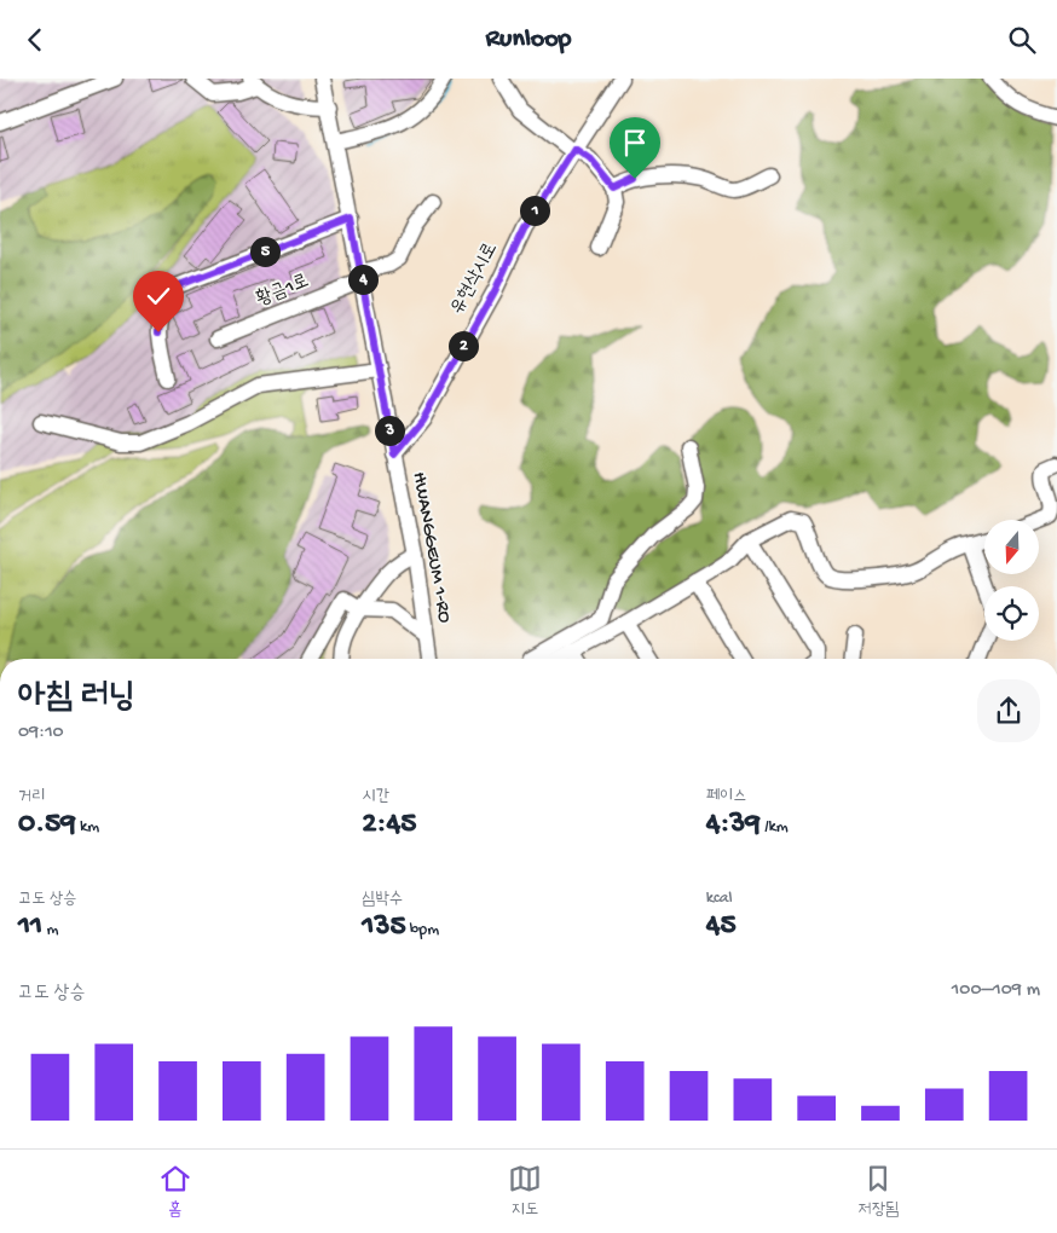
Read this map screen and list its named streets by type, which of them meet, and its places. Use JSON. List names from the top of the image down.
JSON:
{
  "streets": {
    "street": ["유현삭시로", "황금1로", "HWANGGEUM 1-RO"]
  },
  "crossings": [
    ["유현삭시로", "HWANGGEUM 1-RO"],
    ["황금1로", "HWANGGEUM 1-RO"]
  ],
  "north": "bottom",
  "page": {
    "header": "Runloop",
    "pins": [
      "1",
      "5",
      "4",
      "2",
      "3"
    ],
    "heading": ["아침 러닝", "09:10"],
    "stats": [
      ["거리", "0.59 km"],
      ["시간", "2:45"],
      ["페이스", "4:39 /km"],
      ["고도 상승", "11 m"],
      ["심박수", "135 bpm"],
      ["kcal", "45"]
    ],
    "chart": ["고도 상승", "100–109 m"],
    "tabs": ["홈", "지도", "저장됨"]
  }
}
